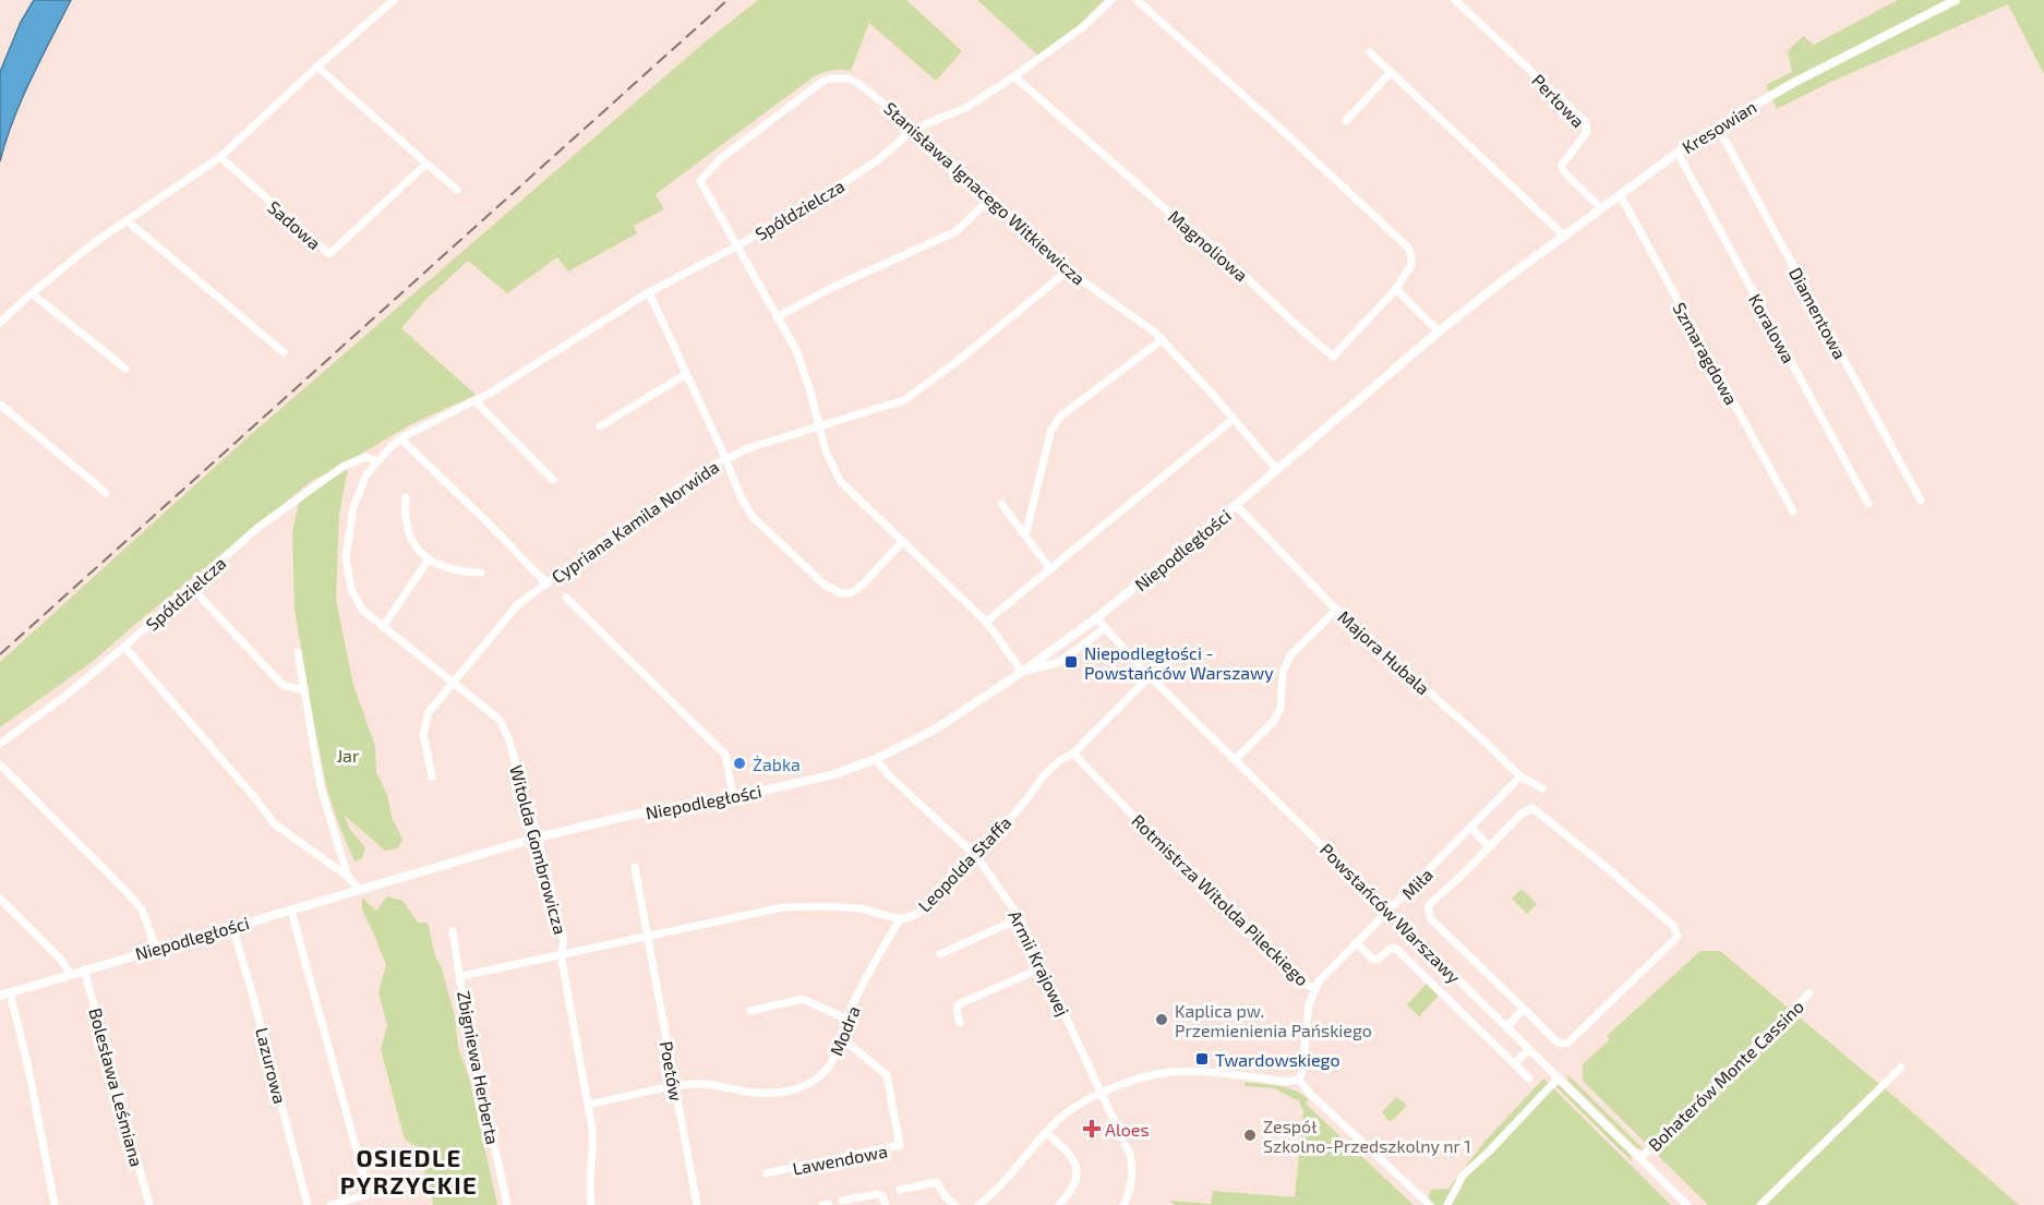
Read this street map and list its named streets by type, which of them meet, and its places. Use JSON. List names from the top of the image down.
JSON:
{
  "streets": {
    "street": [
      "Perłowa",
      "Kresowian",
      "Stanisława Ignacego Witkiewicza",
      "Spółdzielcza",
      "Sadowa",
      "Magnoliowa",
      "Diamentowa",
      "Koralowa",
      "Szmaragdowa",
      "Cypriana Kamila Norwida",
      "Niepodległości",
      "Majora Hubala",
      "Witolda Gombrowicza",
      "Leopolda Staffa",
      "Miła",
      "Rotmistrza Witolda Pileckiego",
      "Powstańców Warszawy",
      "Armii Krajowej",
      "Modra",
      "Lazurowa",
      "Zbigniewa Herberta",
      "Poetów",
      "Bohaterów Monte Cassino",
      "Bolesława Leśmiana",
      "Lawendowa"
    ]
  },
  "crossings": [
    ["Perłowa", "Kresowian"],
    ["Kresowian", "Diamentowa"],
    ["Kresowian", "Koralowa"],
    ["Kresowian", "Szmaragdowa"],
    ["Kresowian", "Niepodległości"],
    ["Stanisława Ignacego Witkiewicza", "Spółdzielcza"],
    ["Stanisława Ignacego Witkiewicza", "Cypriana Kamila Norwida"],
    ["Stanisława Ignacego Witkiewicza", "Niepodległości"],
    ["Spółdzielcza", "Magnoliowa"],
    ["Spółdzielcza", "Witolda Gombrowicza"],
    ["Cypriana Kamila Norwida", "Witolda Gombrowicza"],
    ["Niepodległości", "Majora Hubala"],
    ["Niepodległości", "Witolda Gombrowicza"],
    ["Niepodległości", "Powstańców Warszawy"],
    ["Niepodległości", "Armii Krajowej"],
    ["Niepodległości", "Lazurowa"],
    ["Niepodległości", "Bolesława Leśmiana"],
    ["Majora Hubala", "Miła"],
    ["Witolda Gombrowicza", "Leopolda Staffa"],
    ["Leopolda Staffa", "Rotmistrza Witolda Pileckiego"],
    ["Leopolda Staffa", "Powstańców Warszawy"],
    ["Leopolda Staffa", "Armii Krajowej"],
    ["Leopolda Staffa", "Modra"],
    ["Leopolda Staffa", "Zbigniewa Herberta"],
    ["Leopolda Staffa", "Poetów"],
    ["Miła", "Rotmistrza Witolda Pileckiego"],
    ["Miła", "Powstańców Warszawy"],
    ["Powstańców Warszawy", "Bohaterów Monte Cassino"],
    ["Modra", "Poetów"],
    ["Modra", "Lawendowa"]
  ],
  "districts": ["OSIEDLE PYRZYCKIE"],
  "parks": ["Jar"],
  "places": {
    "transit": ["Niepodległości - Powstańców Warszawy", "Twardowskiego"],
    "other": ["Żabka", "Kaplica pw. Przemienienia Pańskiego", "Zespół Szkolno-Przedszkolny nr 1"],
    "health": ["Aloes"]
  }
}
